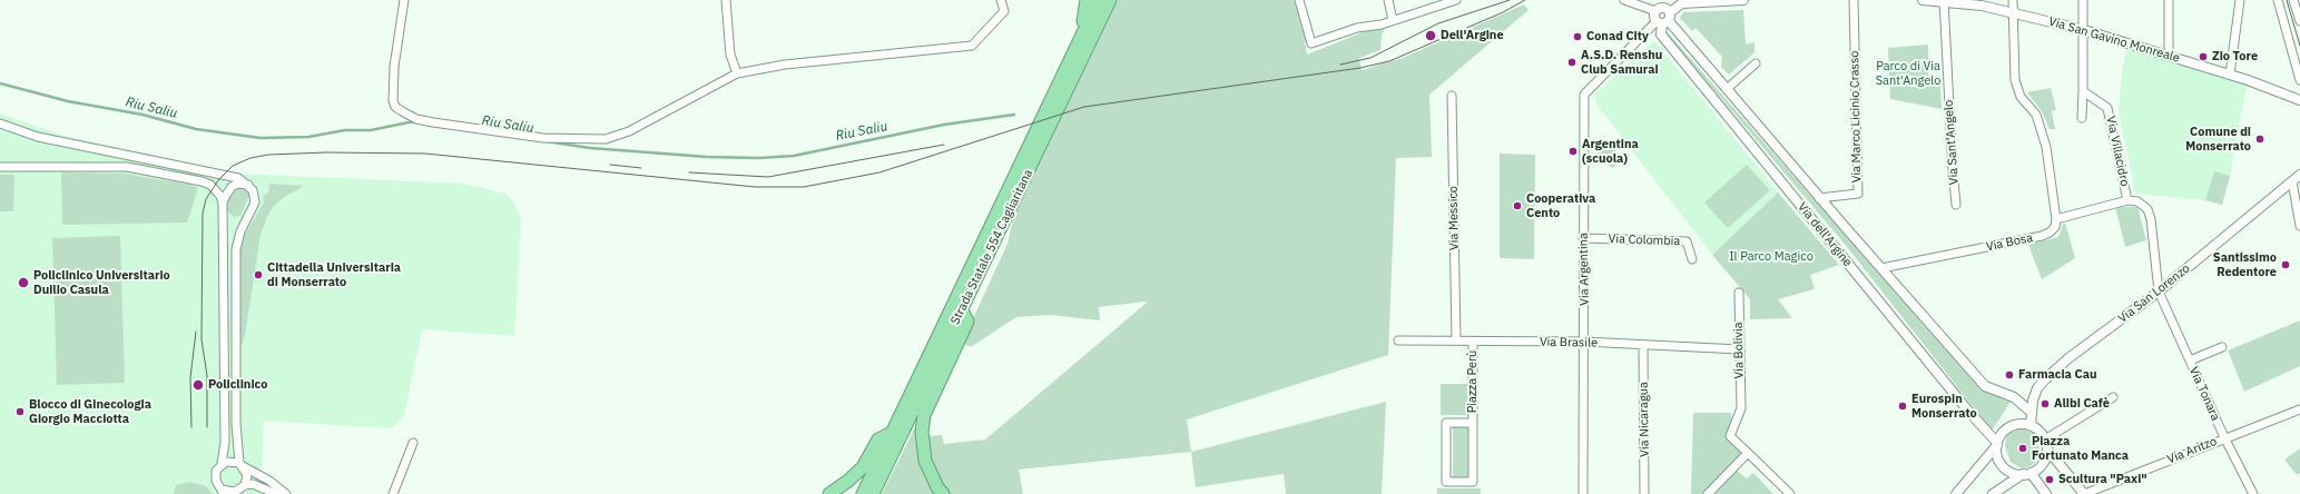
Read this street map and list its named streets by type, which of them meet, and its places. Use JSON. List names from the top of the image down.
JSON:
{
  "streets": {
    "highway": ["Strada Statale 554 Cagliaritana"],
    "street": [
      "Via San Gavino Monreale",
      "Via Marco Licinio Crasso",
      "Via Sant'Angelo",
      "Via Villacidro",
      "Via Messico",
      "Via dell'Argine",
      "Via Colombia",
      "Via Bosa",
      "Via Argentina",
      "Via San Lorenzo",
      "Via Brasile",
      "Via Bolivia",
      "Piazza Perù",
      "Via Tonara",
      "Via Nicaragua",
      "Via Aritzo"
    ]
  },
  "crossings": [
    ["Via San Gavino Monreale", "Via Sant'Angelo"],
    ["Via Marco Licinio Crasso", "Via dell'Argine"],
    ["Via Villacidro", "Via San Lorenzo"],
    ["Via Villacidro", "Via Tonara"],
    ["Via Messico", "Via Brasile"],
    ["Via dell'Argine", "Via Bosa"],
    ["Via dell'Argine", "Via Argentina"],
    ["Via dell'Argine", "Via San Lorenzo"],
    ["Via Colombia", "Via Argentina"],
    ["Via Argentina", "Via Brasile"],
    ["Via San Lorenzo", "Via Tonara"],
    ["Via Brasile", "Via Bolivia"],
    ["Via Brasile", "Piazza Perù"],
    ["Via Brasile", "Via Nicaragua"],
    ["Via Tonara", "Via Aritzo"]
  ],
  "water": ["Riu Saliu"],
  "parks": ["Parco di Via Sant'Angelo", "Il Parco Magico"],
  "places": [
    "Dell'Argine",
    "Conad City",
    "Zio Tore",
    "A.S.D. Renshu Club Samurai",
    "Comune di Monserrato",
    "Argentina (scuola)",
    "Cooperativa Cento",
    "Santissimo Redentore",
    "Cittadella Universitaria di Monserrato",
    "Policlinico Universitario Duilio Casula",
    "Farmacia Cau",
    "Policlinico",
    "Alibi Cafè",
    "Eurospin Monserrato",
    "Blocco di Ginecologia Giorgio Macciotta",
    "Piazza Fortunato Manca",
    "Scultura \"Paxi\""
  ]
}
